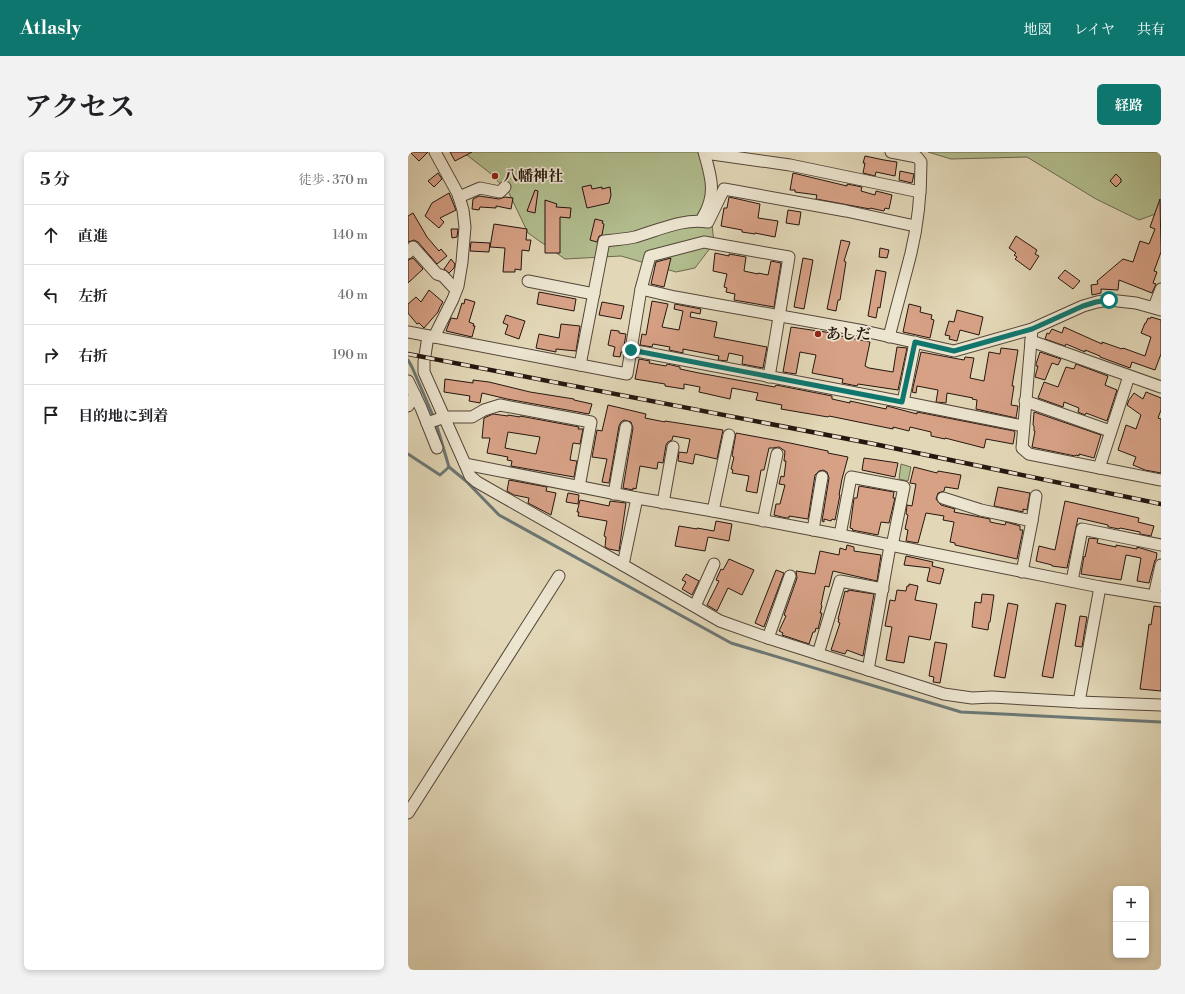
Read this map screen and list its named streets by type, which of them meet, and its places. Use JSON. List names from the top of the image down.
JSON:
{
  "places": ["八幡神社", "あしだ"],
  "page": {
    "header": "Atlasly",
    "nav": ["地図", "レイヤ", "共有"],
    "title": "アクセス",
    "buttons": "経路",
    "heading": ["5 分", "徒歩 · 370 m"],
    "list": [
      ["直進", "140 m"],
      ["左折", "40 m"],
      ["右折", "190 m"],
      "目的地に到着"
    ],
    "map_buttons": ["+", "−"]
  }
}
